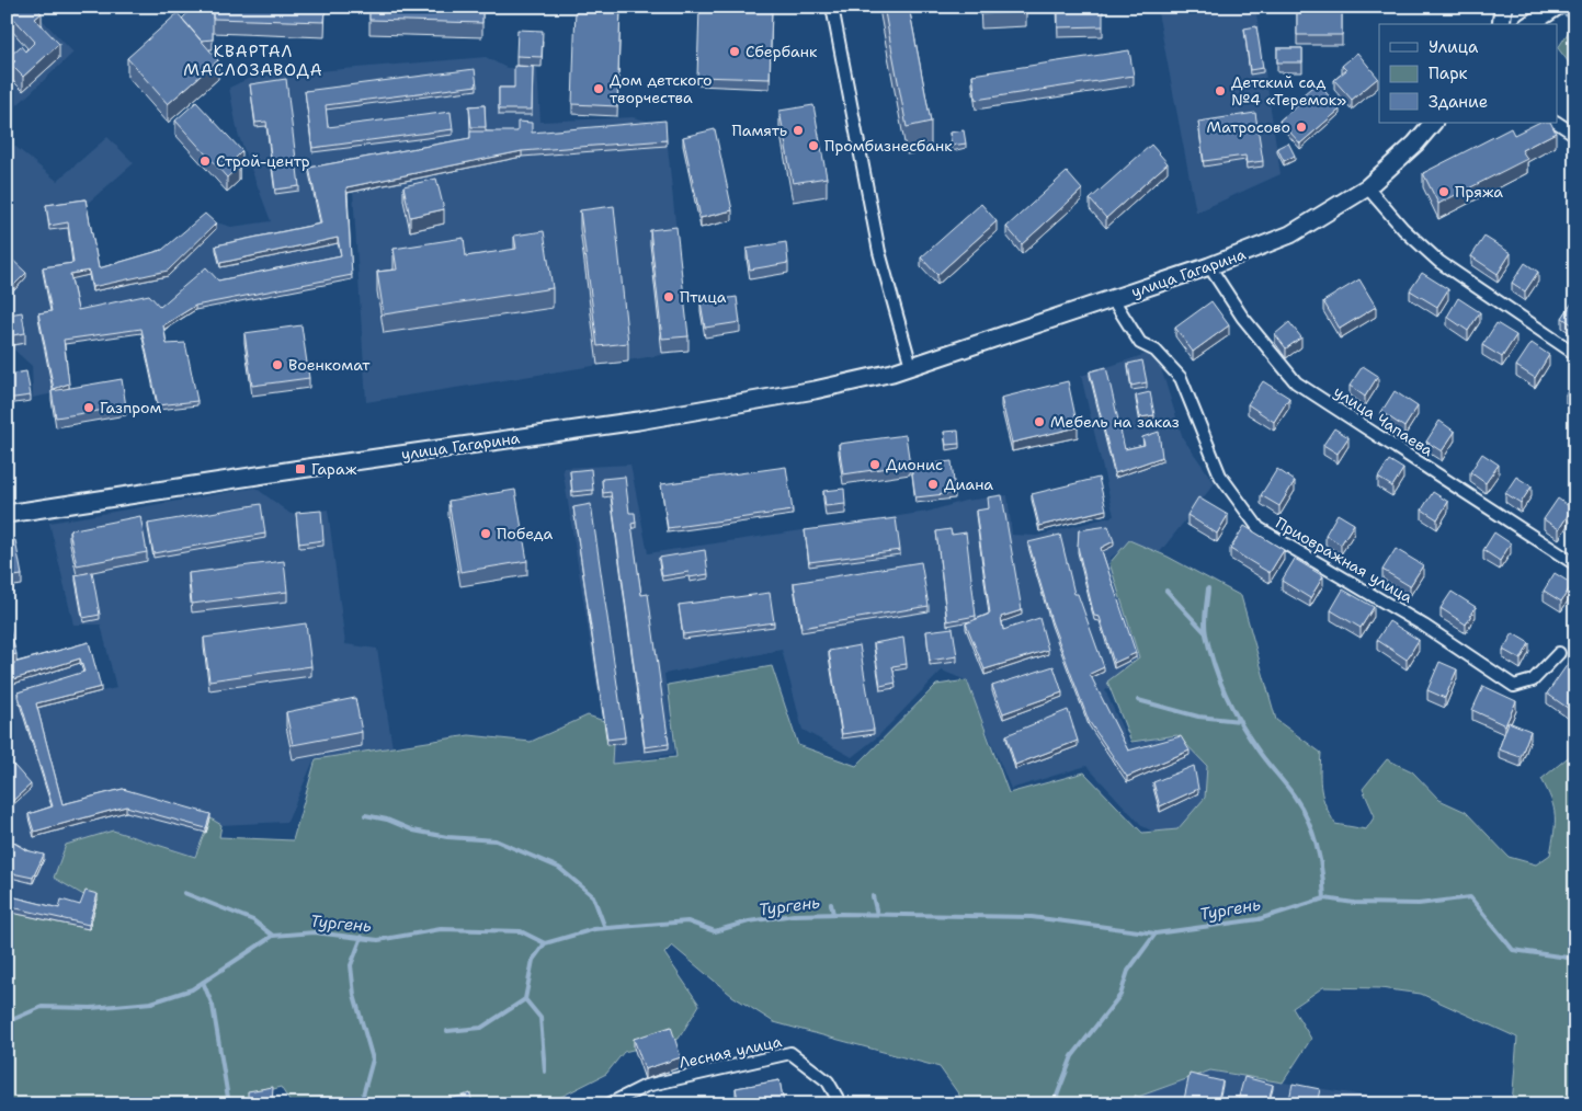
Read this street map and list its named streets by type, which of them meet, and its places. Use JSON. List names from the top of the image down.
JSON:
{
  "streets": {
    "street": [
      "улица Гагарина",
      "улица Чапаева",
      "Приовражная улица",
      "Лесная улица"
    ]
  },
  "crossings": [
    ["улица Гагарина", "улица Чапаева"],
    ["улица Гагарина", "Приовражная улица"]
  ],
  "districts": ["КВАРТАЛ МАСЛОЗАВОДА"],
  "water": ["Тургень"],
  "places": {
    "other": [
      "Сбербанк",
      "Дом детского творчества",
      "Детский сад №4 «Теремок»",
      "Матросово",
      "Память",
      "Промбизнесбанк",
      "Строй-центр",
      "Пряжа",
      "Птица",
      "Военкомат",
      "Газпром",
      "Мебель на заказ",
      "Дионис",
      "Диана",
      "Победа"
    ],
    "transit": ["Гараж"]
  },
  "legend": ["Улица", "Парк", "Здание"]
}
